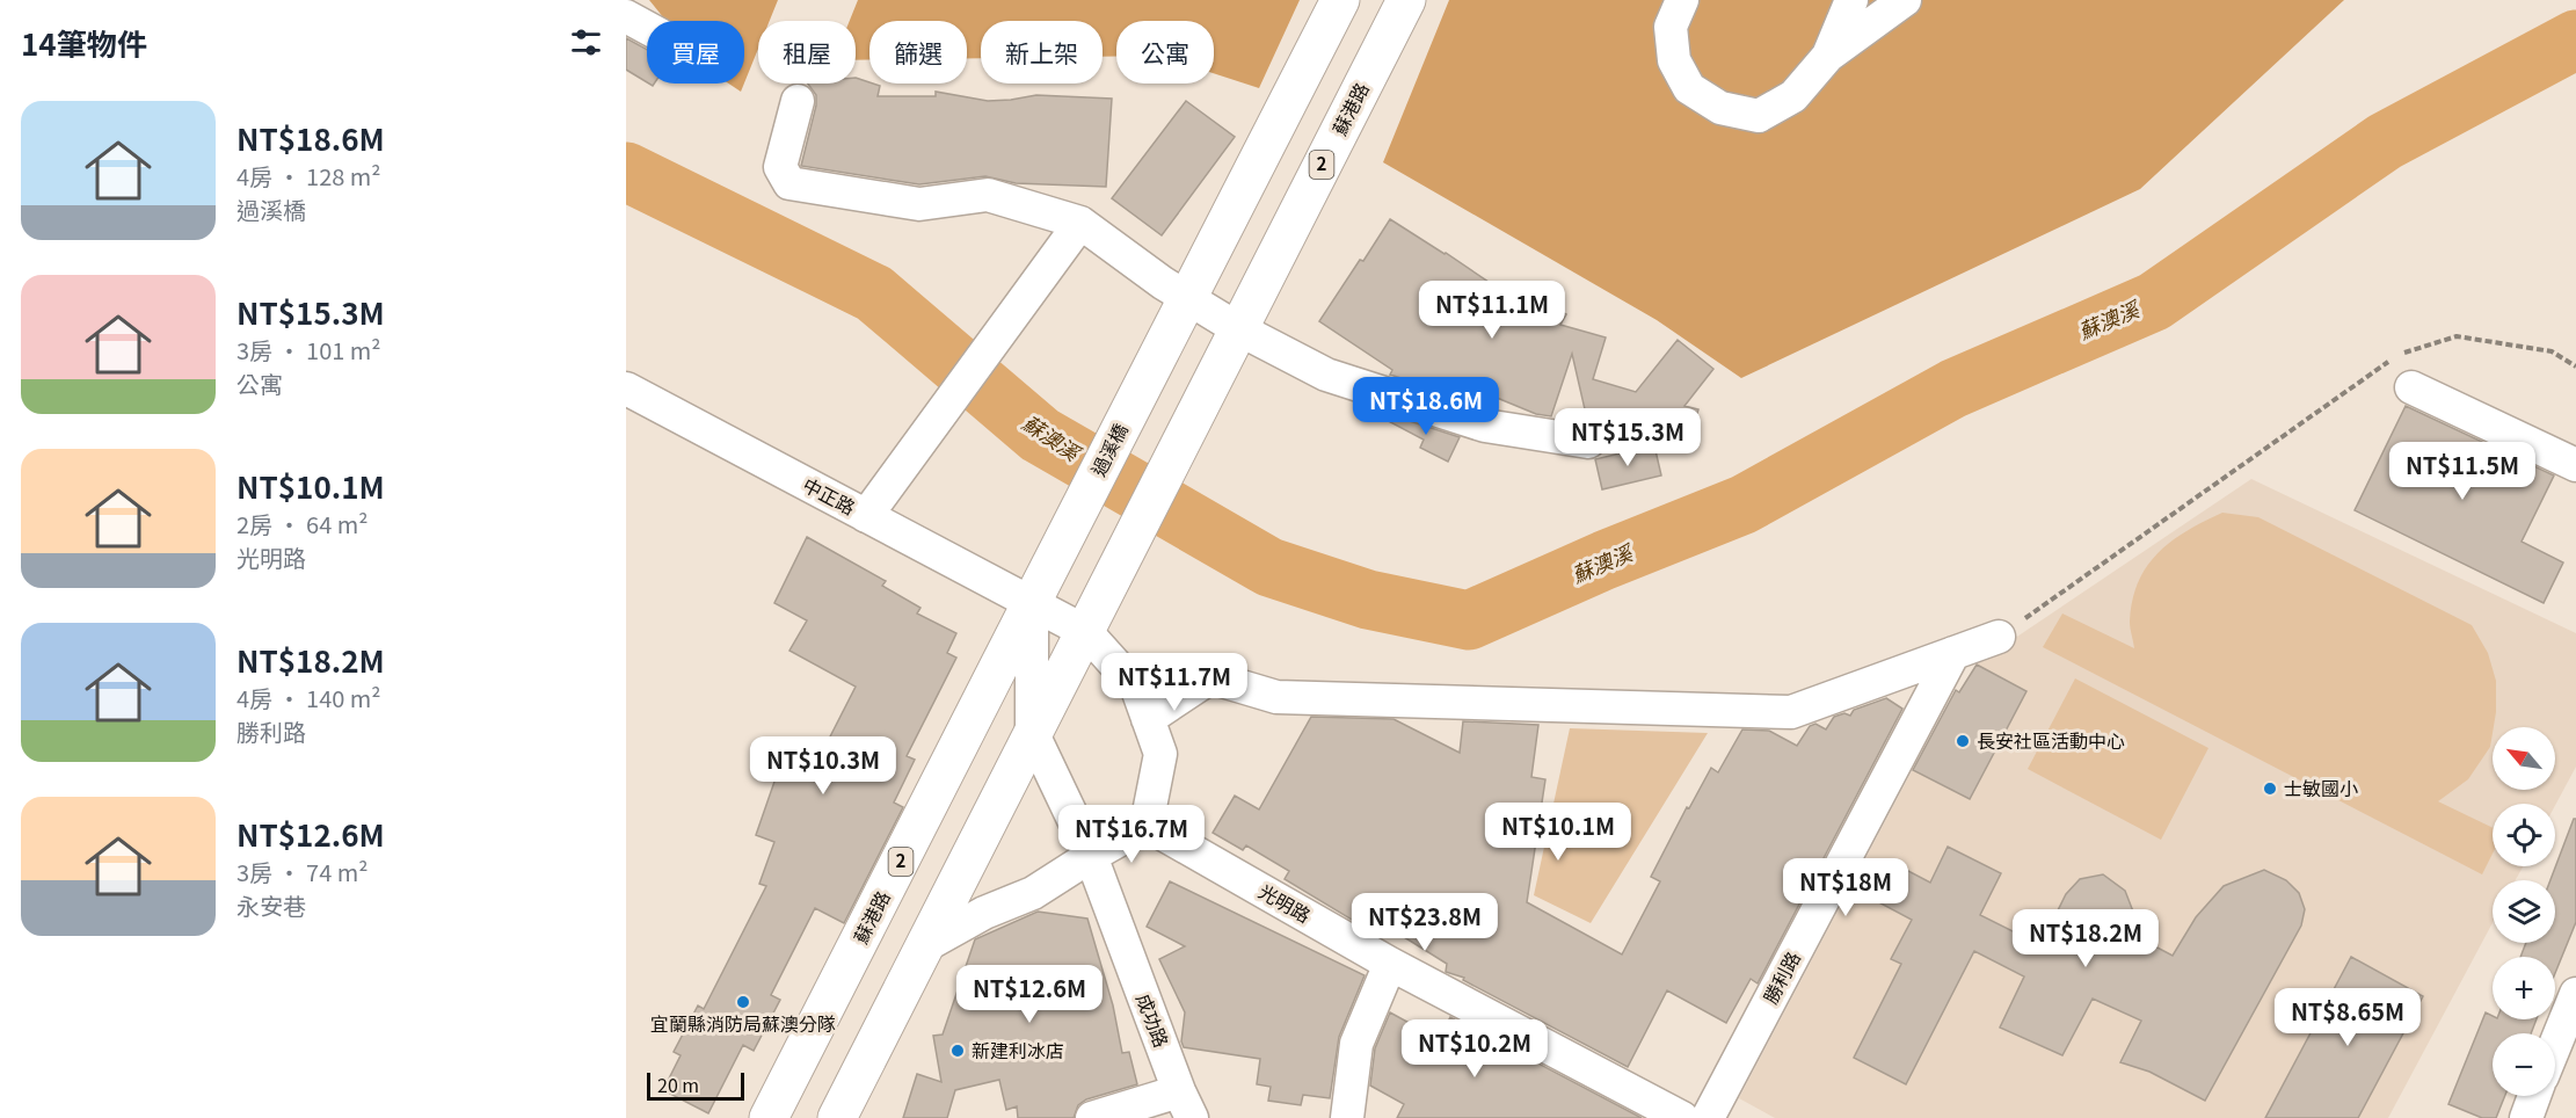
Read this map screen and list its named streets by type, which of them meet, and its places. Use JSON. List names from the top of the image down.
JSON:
{
  "streets": {
    "main road": ["蘇港路", "2", "過溪橋"],
    "street": [
      "中正路",
      "光明路",
      "勝利路",
      "成功路"
    ]
  },
  "crossings": [
    ["蘇港路", "2"],
    ["蘇港路", "過溪橋"],
    ["蘇港路", "中正路"],
    ["2", "過溪橋"],
    ["2", "中正路"],
    ["2", "成功路"],
    ["過溪橋", "中正路"]
  ],
  "water": ["蘇澳溪"],
  "places": [
    "長安社區活動中心",
    "士敏國小",
    "宜蘭縣消防局蘇澳分隊",
    "新建利冰店"
  ],
  "scale_bar": "20 m",
  "north": "top left",
  "page": {
    "heading": "14筆物件",
    "chip": [
      "買屋",
      "租屋",
      "篩選",
      "新上架",
      "公寓"
    ],
    "list": [
      {
        "name": "NT$18.6M",
        "note": "4房 · 128 m² · 過溪橋"
      },
      {
        "name": "NT$15.3M",
        "note": "3房 · 101 m² · 公寓"
      },
      {
        "name": "NT$10.1M",
        "note": "2房 · 64 m² · 光明路"
      },
      {
        "name": "NT$18.2M",
        "note": "4房 · 140 m² · 勝利路"
      },
      {
        "name": "NT$12.6M",
        "note": "3房 · 74 m² · 永安巷"
      }
    ],
    "price": [
      "NT$11.1M",
      "NT$18.6M",
      "NT$15.3M",
      "NT$11.5M",
      "NT$11.7M",
      "NT$10.3M",
      "NT$10.1M",
      "NT$16.7M",
      "NT$18M",
      "NT$23.8M",
      "NT$18.2M",
      "NT$12.6M",
      "NT$8.65M",
      "NT$10.2M"
    ],
    "map_buttons": ["+", "−"],
    "scale": "20 m"
  }
}
